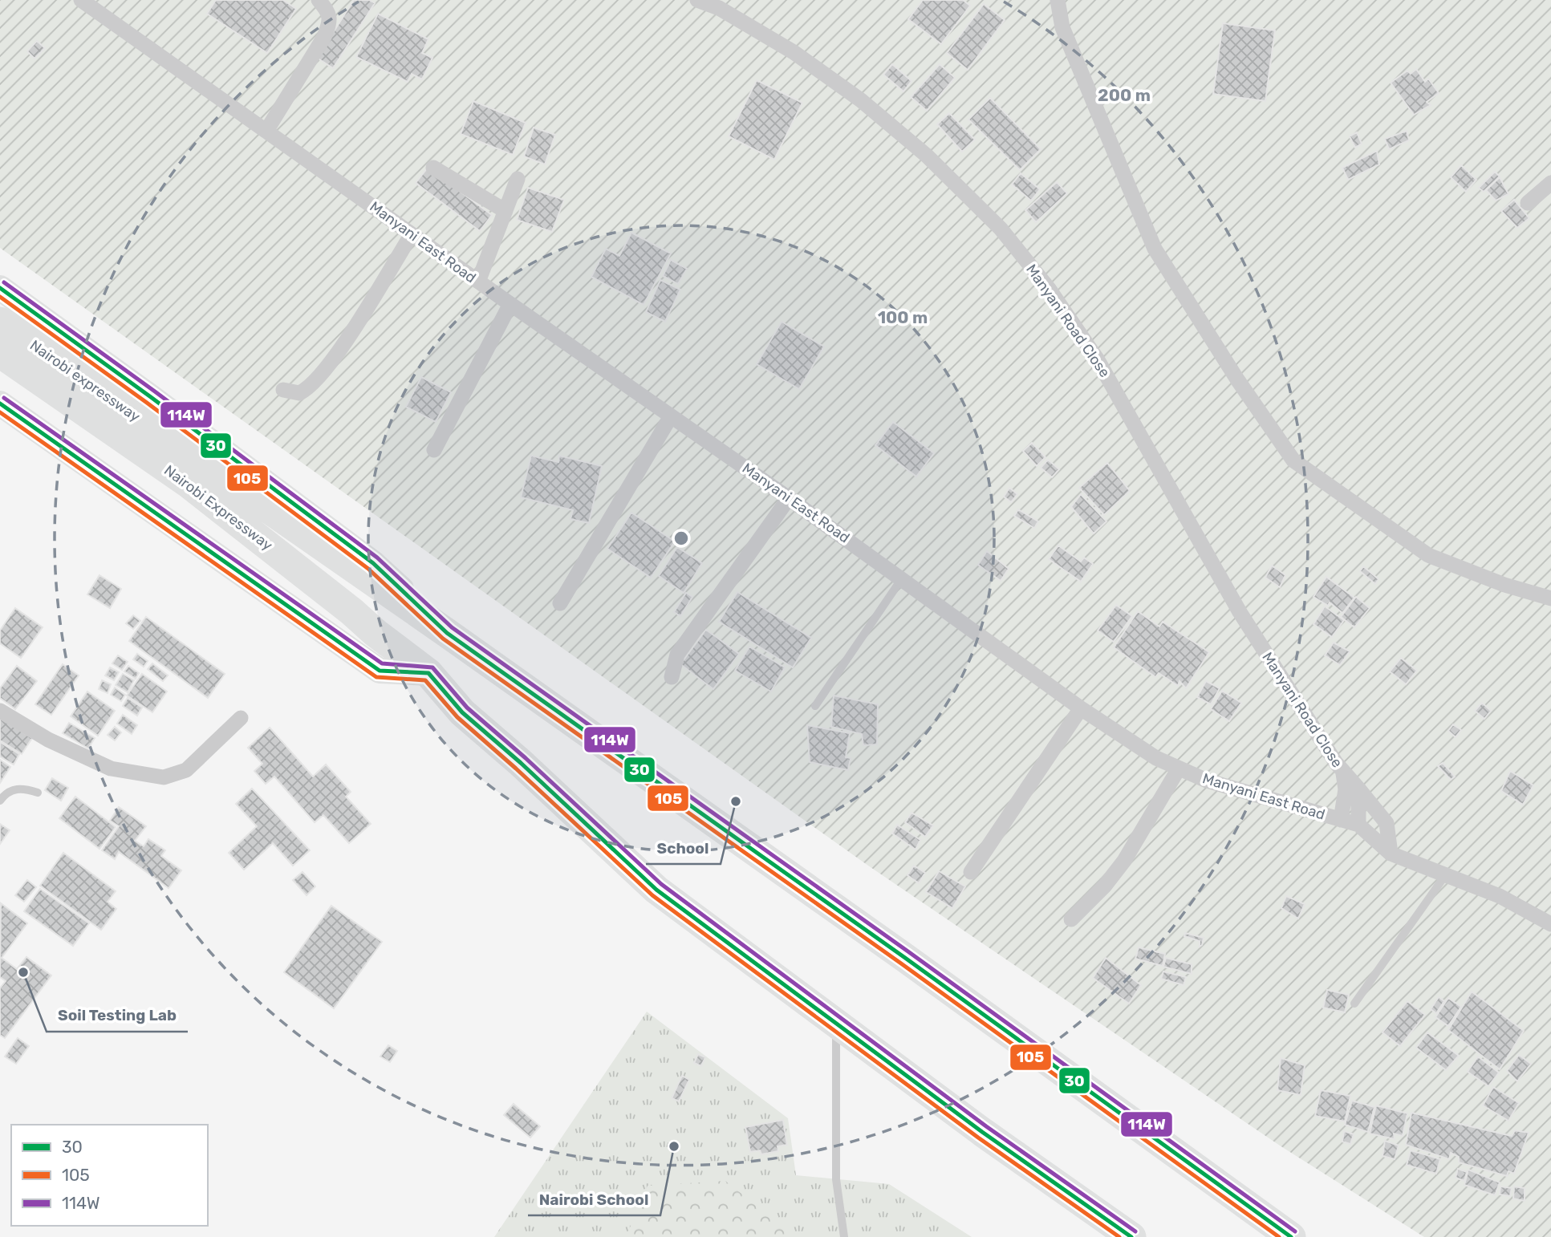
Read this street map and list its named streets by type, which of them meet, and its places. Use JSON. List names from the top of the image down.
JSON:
{
  "streets": {
    "highway": ["Nairobi expressway", "Nairobi Expressway"],
    "street": ["Manyani East Road", "Manyani Road Close"]
  },
  "crossings": [
    ["Manyani East Road", "Manyani Road Close"]
  ],
  "places": ["School", "Soil Testing Lab", "Nairobi School"],
  "lines": ["transit line 114W", "transit line 30", "transit line 105"],
  "legend": ["30", "105", "114W"],
  "rings": ["200 m", "100 m"]
}
